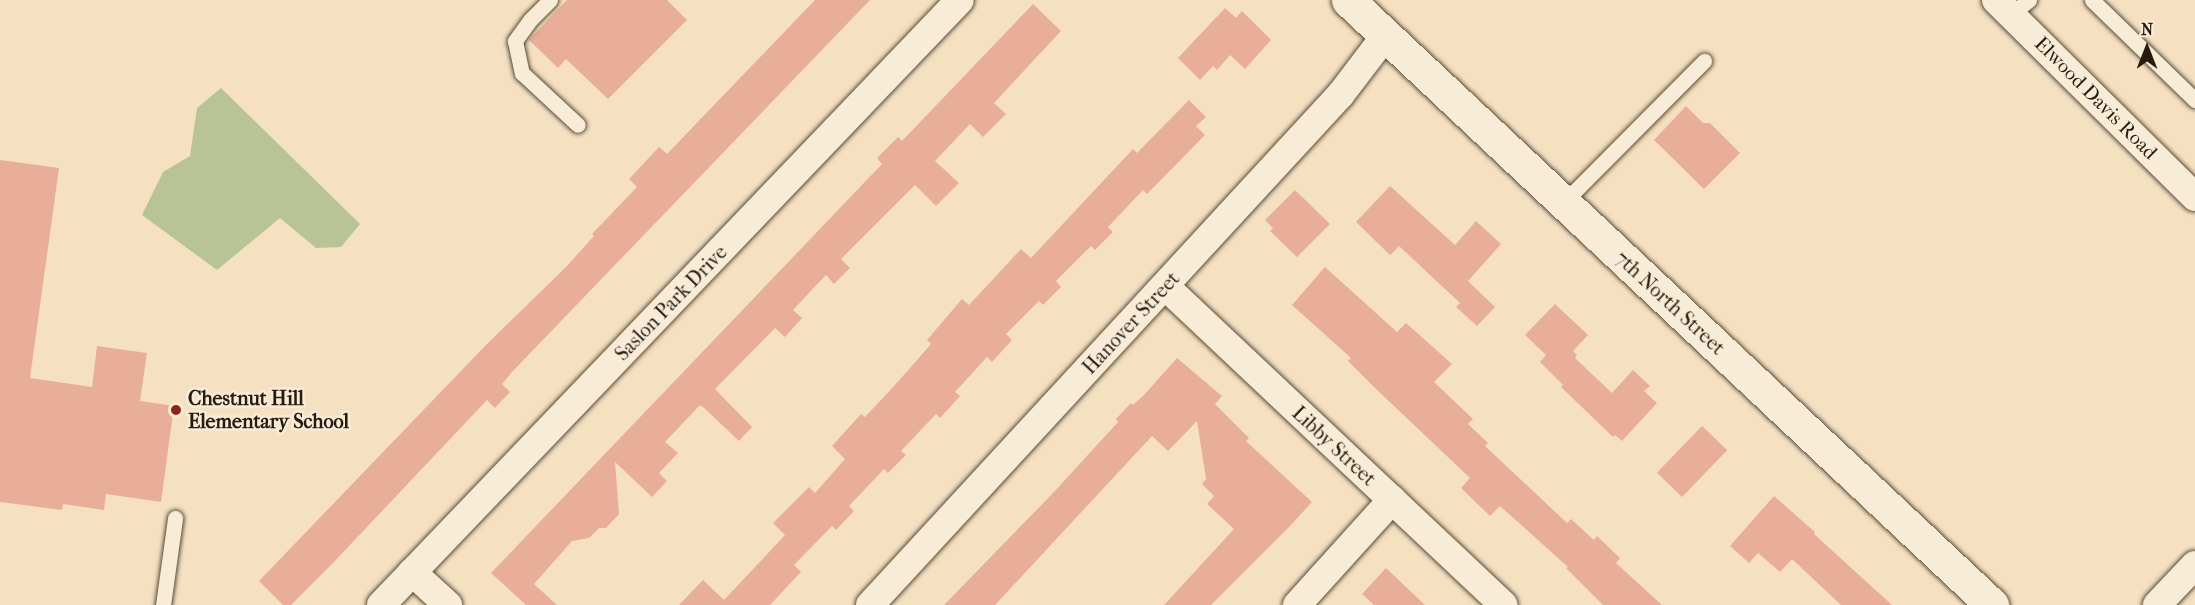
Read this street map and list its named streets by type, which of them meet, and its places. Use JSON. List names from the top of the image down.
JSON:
{
  "streets": {
    "street": [
      "Elwood Davis Road",
      "Saslon Park Drive",
      "7th North Street",
      "Hanover Street",
      "Libby Street"
    ]
  },
  "crossings": [
    ["7th North Street", "Hanover Street"],
    ["Hanover Street", "Libby Street"]
  ],
  "places": ["Chestnut Hill Elementary School"],
  "north": "top"
}
